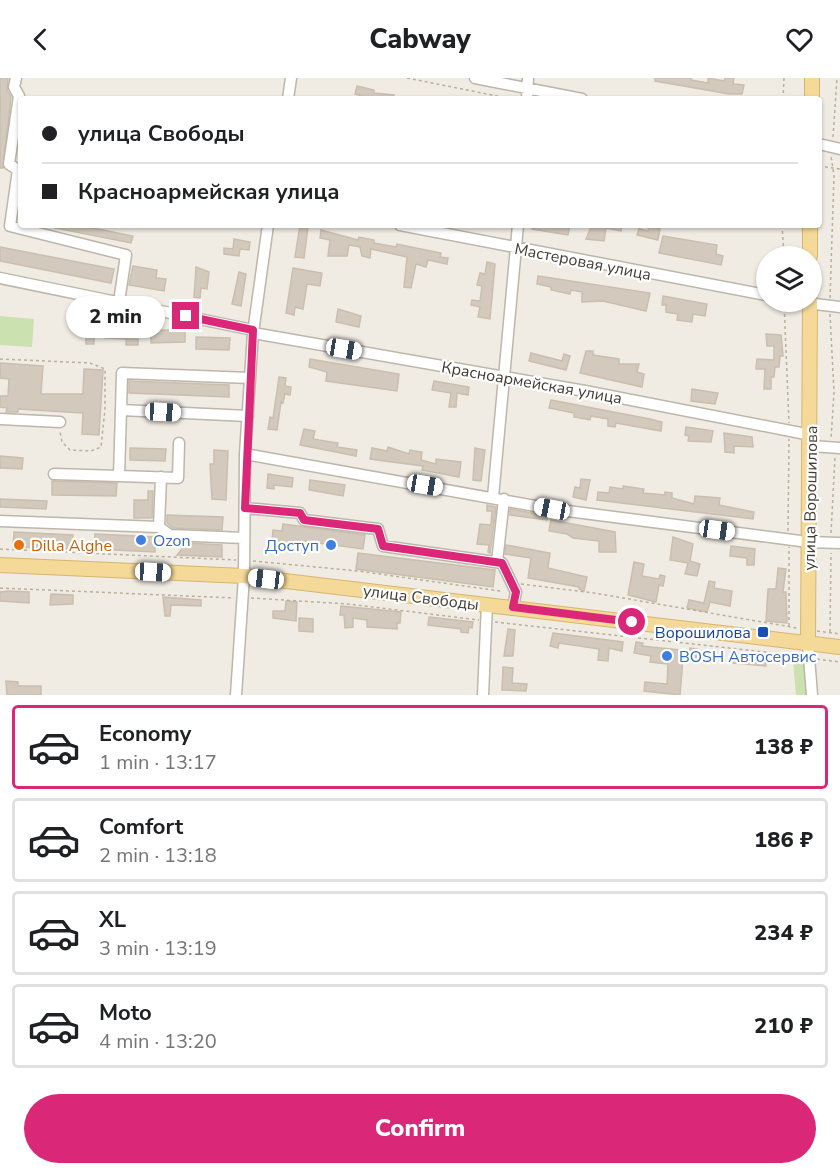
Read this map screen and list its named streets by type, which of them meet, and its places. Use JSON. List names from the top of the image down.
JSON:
{
  "streets": {
    "main road": ["улица Ворошилова", "улица Свободы"],
    "street": ["Мастеровая улица", "Красноармейская улица"]
  },
  "crossings": [
    ["Красноармейская улица", "улица Ворошилова"],
    ["улица Ворошилова", "улица Свободы"]
  ],
  "places": {
    "other": [
      "Ozon",
      "Dilla Alghe",
      "Доступ",
      "BOSH Автосервис"
    ],
    "transit": ["Ворошилова"]
  },
  "page": {
    "header": "Cabway",
    "banner": ["улица Свободы", "Красноармейская улица"],
    "bubble": "2 min",
    "list": [
      {
        "name": "Economy",
        "note": "1 min · 13:17",
        "value": "138 ₽"
      },
      {
        "name": "Comfort",
        "note": "2 min · 13:18",
        "value": "186 ₽"
      },
      {
        "name": "XL",
        "note": "3 min · 13:19",
        "value": "234 ₽"
      },
      {
        "name": "Moto",
        "note": "4 min · 13:20",
        "value": "210 ₽"
      }
    ],
    "buttons": "Confirm"
  }
}
